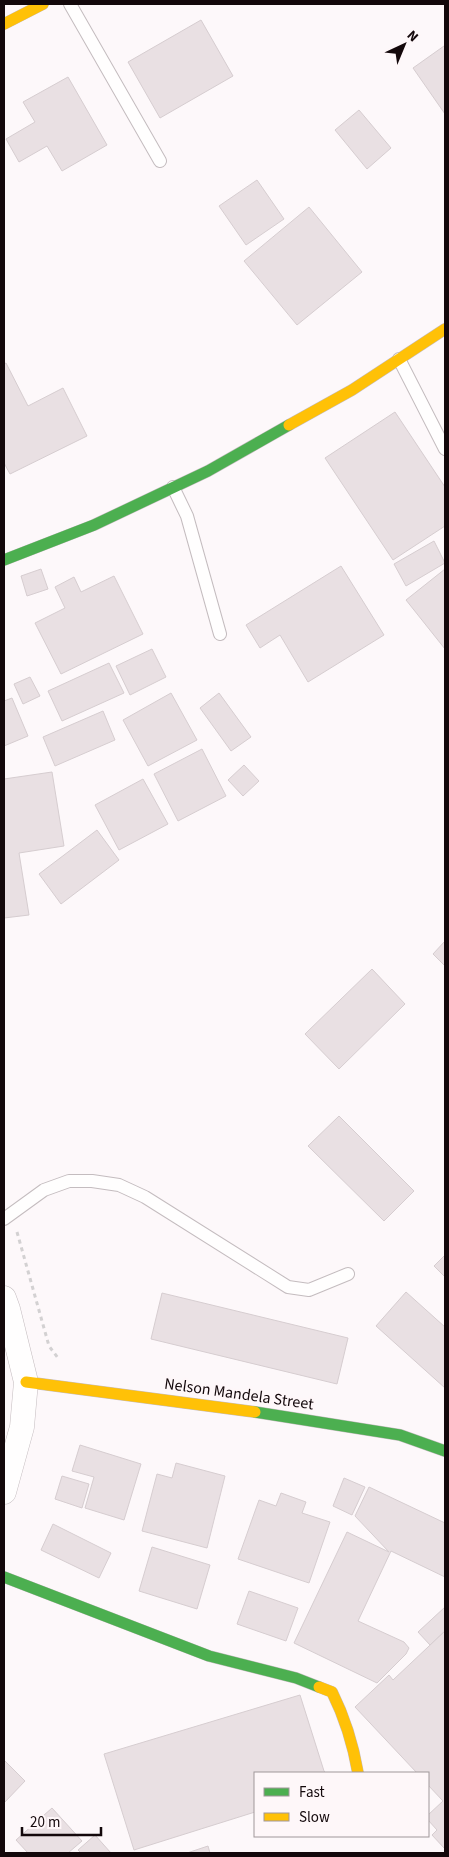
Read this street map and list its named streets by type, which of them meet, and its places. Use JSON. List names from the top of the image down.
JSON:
{
  "streets": {
    "street": ["Nelson Mandela Street"]
  },
  "legend": ["Fast", "Slow"],
  "scale_bar": "20 m",
  "north": "top right"
}
